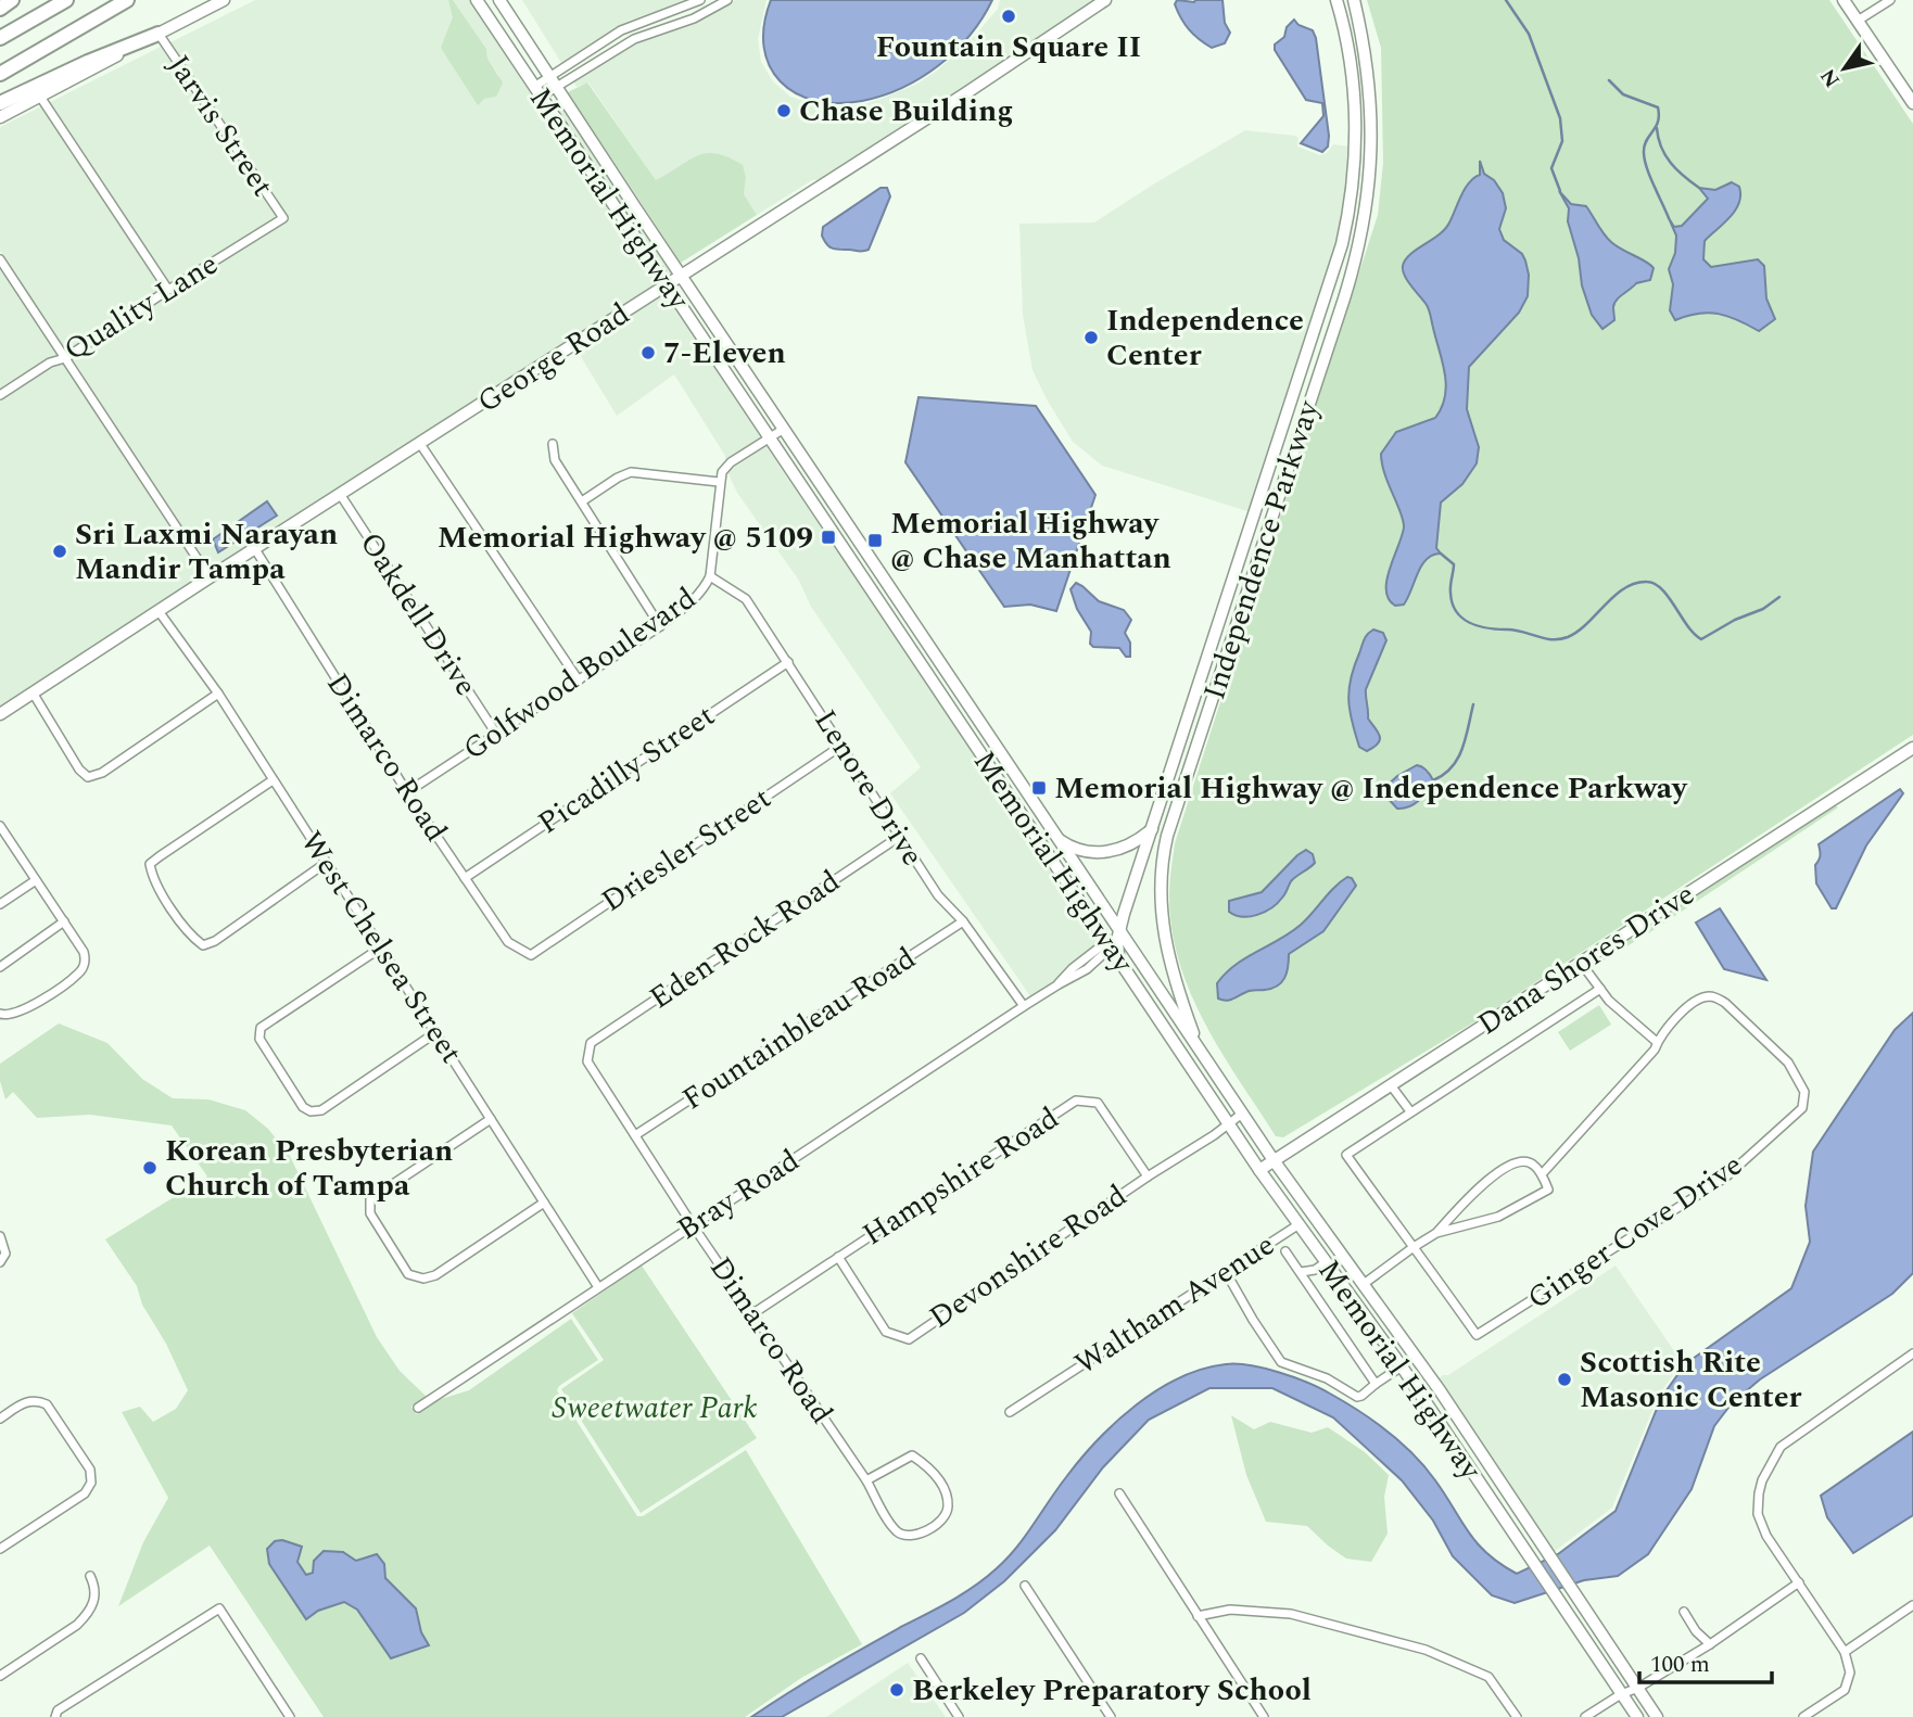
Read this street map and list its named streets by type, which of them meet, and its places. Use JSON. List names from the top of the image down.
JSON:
{
  "streets": {
    "main road": [
      "Memorial Highway",
      "George Road",
      "Independence Parkway",
      "Dana Shores Drive"
    ],
    "street": [
      "Jarvis Street",
      "Quality Lane",
      "Oakdell Drive",
      "Golfwood Boulevard",
      "Dimarco Road",
      "Picadilly Street",
      "Lenore Drive",
      "Driesler Street",
      "Eden Rock Road",
      "West Chelsea Street",
      "Fountainbleau Road",
      "Hampshire Road",
      "Bray Road",
      "Ginger Cove Drive",
      "Devonshire Road",
      "Waltham Avenue"
    ]
  },
  "crossings": [
    ["Jarvis Street", "Quality Lane"],
    ["Memorial Highway", "George Road"],
    ["Memorial Highway", "Independence Parkway"],
    ["Memorial Highway", "Dana Shores Drive"],
    ["Memorial Highway", "Bray Road"],
    ["Memorial Highway", "Ginger Cove Drive"],
    ["Memorial Highway", "Devonshire Road"],
    ["Memorial Highway", "Waltham Avenue"],
    ["George Road", "Oakdell Drive"],
    ["George Road", "Dimarco Road"],
    ["George Road", "West Chelsea Street"],
    ["Independence Parkway", "Bray Road"],
    ["Oakdell Drive", "Golfwood Boulevard"],
    ["Golfwood Boulevard", "Dimarco Road"],
    ["Golfwood Boulevard", "Lenore Drive"],
    ["Dimarco Road", "Picadilly Street"],
    ["Dimarco Road", "Driesler Street"],
    ["Dimarco Road", "Eden Rock Road"],
    ["Dimarco Road", "Fountainbleau Road"],
    ["Dimarco Road", "Hampshire Road"],
    ["Dimarco Road", "Bray Road"],
    ["Picadilly Street", "Lenore Drive"],
    ["Lenore Drive", "Driesler Street"],
    ["Lenore Drive", "Eden Rock Road"],
    ["Lenore Drive", "Fountainbleau Road"],
    ["Lenore Drive", "Bray Road"],
    ["West Chelsea Street", "Bray Road"],
    ["Hampshire Road", "Devonshire Road"]
  ],
  "parks": ["Sweetwater Park"],
  "places": {
    "other": [
      "Fountain Square II",
      "Chase Building",
      "Independence Center",
      "7-Eleven",
      "Sri Laxmi Narayan Mandir Tampa",
      "Korean Presbyterian Church of Tampa",
      "Scottish Rite Masonic Center",
      "Berkeley Preparatory School"
    ],
    "transit": ["Memorial Highway @ 5109", "Memorial Highway @ Chase Manhattan", "Memorial Highway @ Independence Parkway"]
  },
  "scale_bar": "100 m",
  "north": "bottom left"
}
